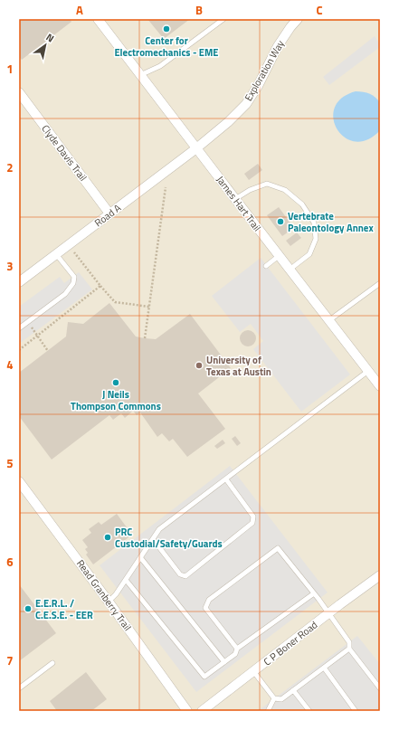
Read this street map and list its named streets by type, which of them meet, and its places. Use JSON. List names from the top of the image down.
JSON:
{
  "streets": {
    "street": [
      "Exploration Way",
      "Clyde Davis Trail",
      "James Hart Trail",
      "Road A",
      "Read Granberry Trail",
      "C P Boner Road"
    ]
  },
  "crossings": [
    ["Exploration Way", "James Hart Trail"],
    ["Exploration Way", "Road A"],
    ["Clyde Davis Trail", "Road A"],
    ["James Hart Trail", "Road A"]
  ],
  "places": [
    "Center for Electromechanics - EME",
    "Vertebrate Paleontology Annex",
    "University of Texas at Austin",
    "J Neils Thompson Commons",
    "PRC Custodial/Safety/Guards",
    "E.E.R.L. / C.E.S.E. - EER"
  ],
  "north": "top right",
  "grid": {
    "columns": ["A", "B", "C"],
    "rows": [
      "1",
      "2",
      "3",
      "4",
      "5",
      "6",
      "7"
    ]
  }
}
